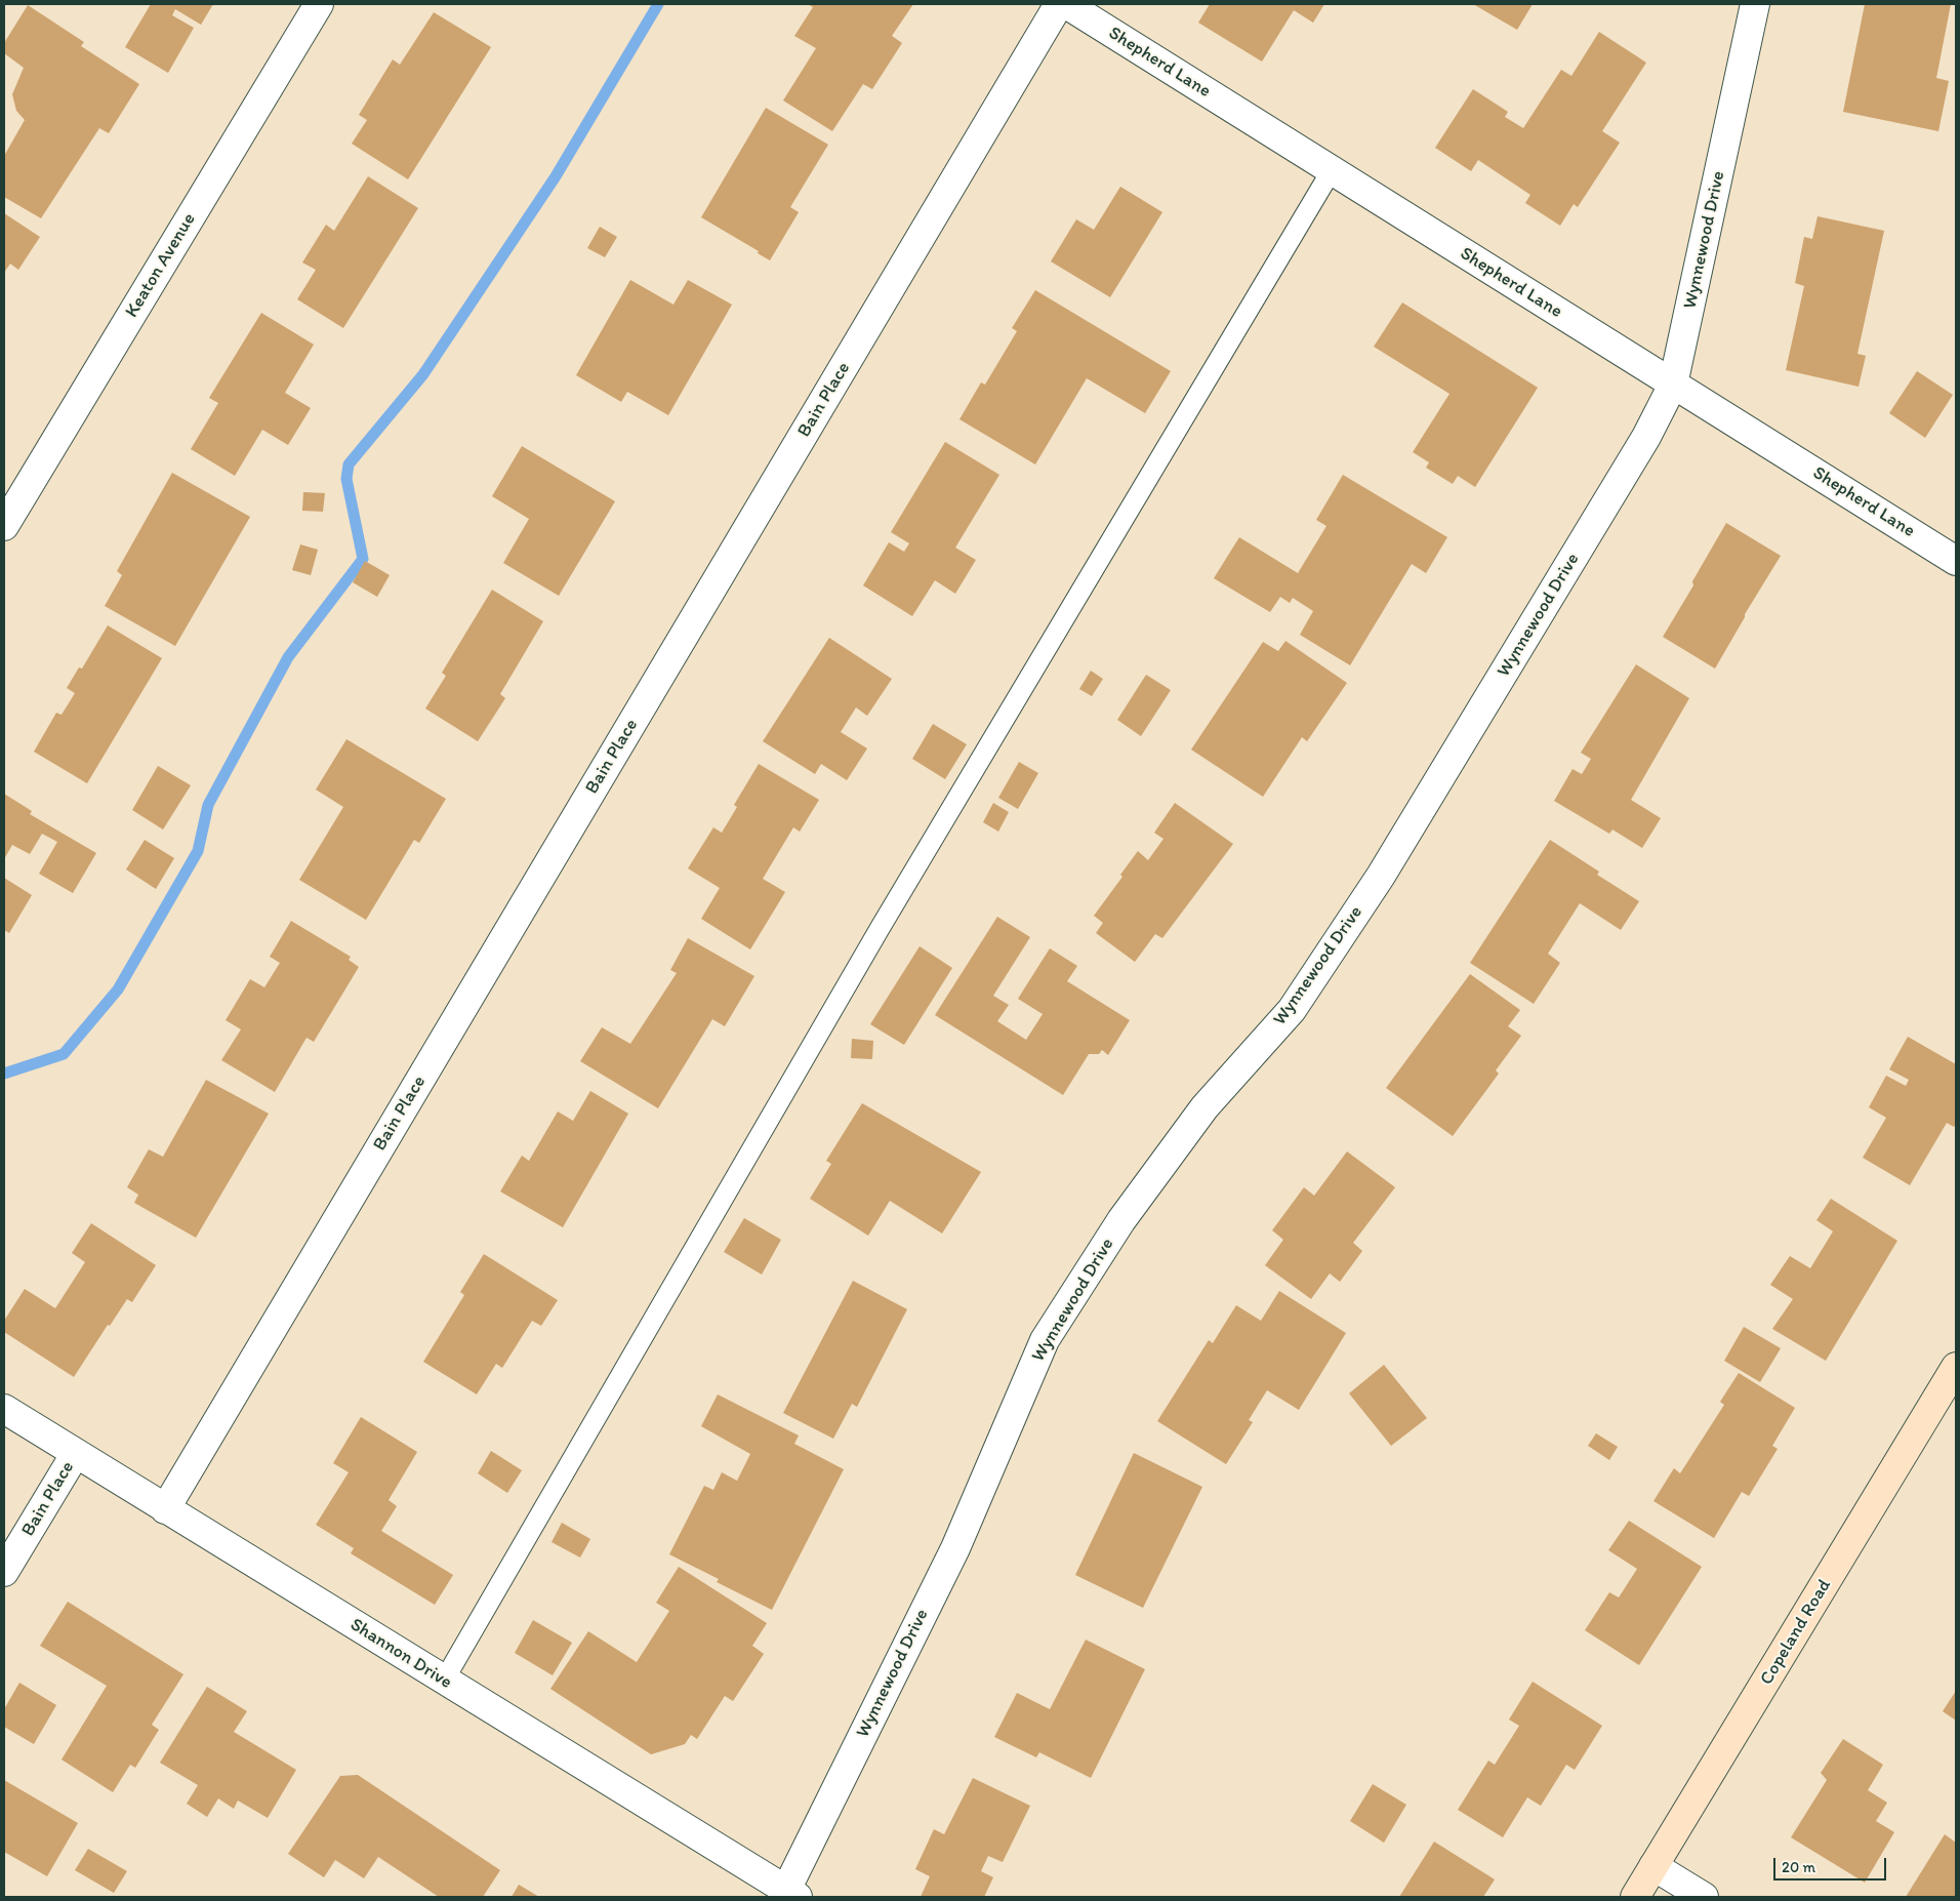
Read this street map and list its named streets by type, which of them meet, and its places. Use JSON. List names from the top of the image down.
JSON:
{
  "streets": {
    "street": [
      "Shepherd Lane",
      "Wynnewood Drive",
      "Keaton Avenue",
      "Bain Place",
      "Copeland Road",
      "Shannon Drive"
    ]
  },
  "crossings": [
    ["Shepherd Lane", "Wynnewood Drive"],
    ["Wynnewood Drive", "Shannon Drive"],
    ["Bain Place", "Shannon Drive"]
  ],
  "scale_bar": "20 m"
}
